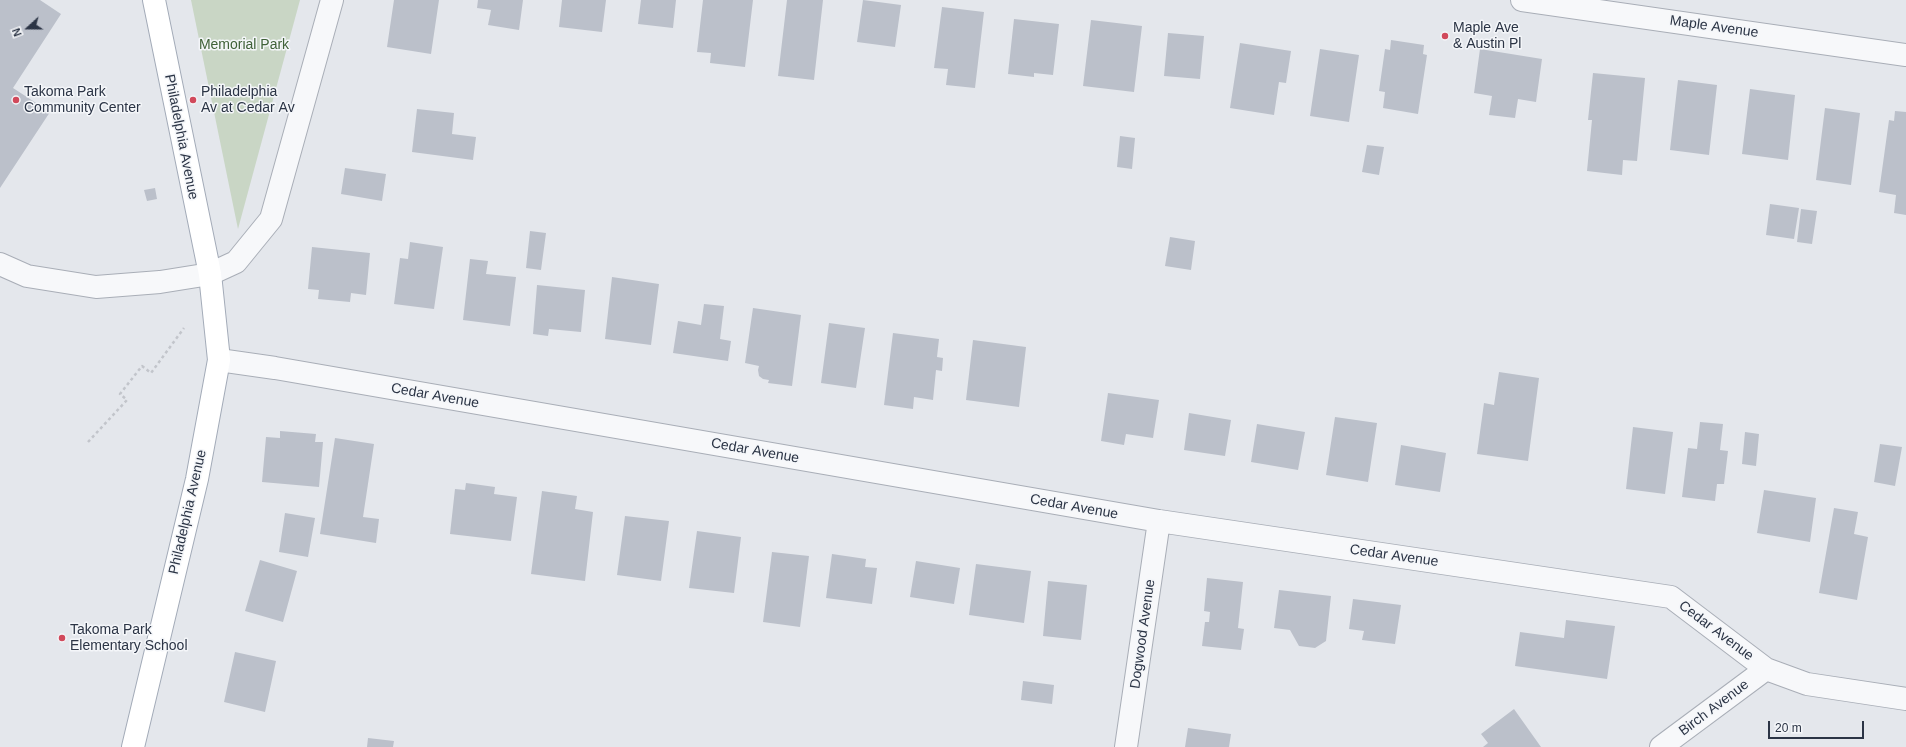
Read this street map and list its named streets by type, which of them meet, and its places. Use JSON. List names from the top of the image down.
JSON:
{
  "streets": {
    "main road": ["Philadelphia Avenue"],
    "street": [
      "Maple Avenue",
      "Cedar Avenue",
      "Dogwood Avenue",
      "Birch Avenue"
    ]
  },
  "crossings": [
    ["Philadelphia Avenue", "Cedar Avenue"],
    ["Cedar Avenue", "Dogwood Avenue"],
    ["Cedar Avenue", "Birch Avenue"]
  ],
  "parks": ["Memorial Park"],
  "places": [
    "Maple Ave & Austin Pl",
    "Takoma Park Community Center",
    "Philadelphia Av at Cedar Av",
    "Takoma Park Elementary School"
  ],
  "scale_bar": "20 m",
  "north": "left"
}
